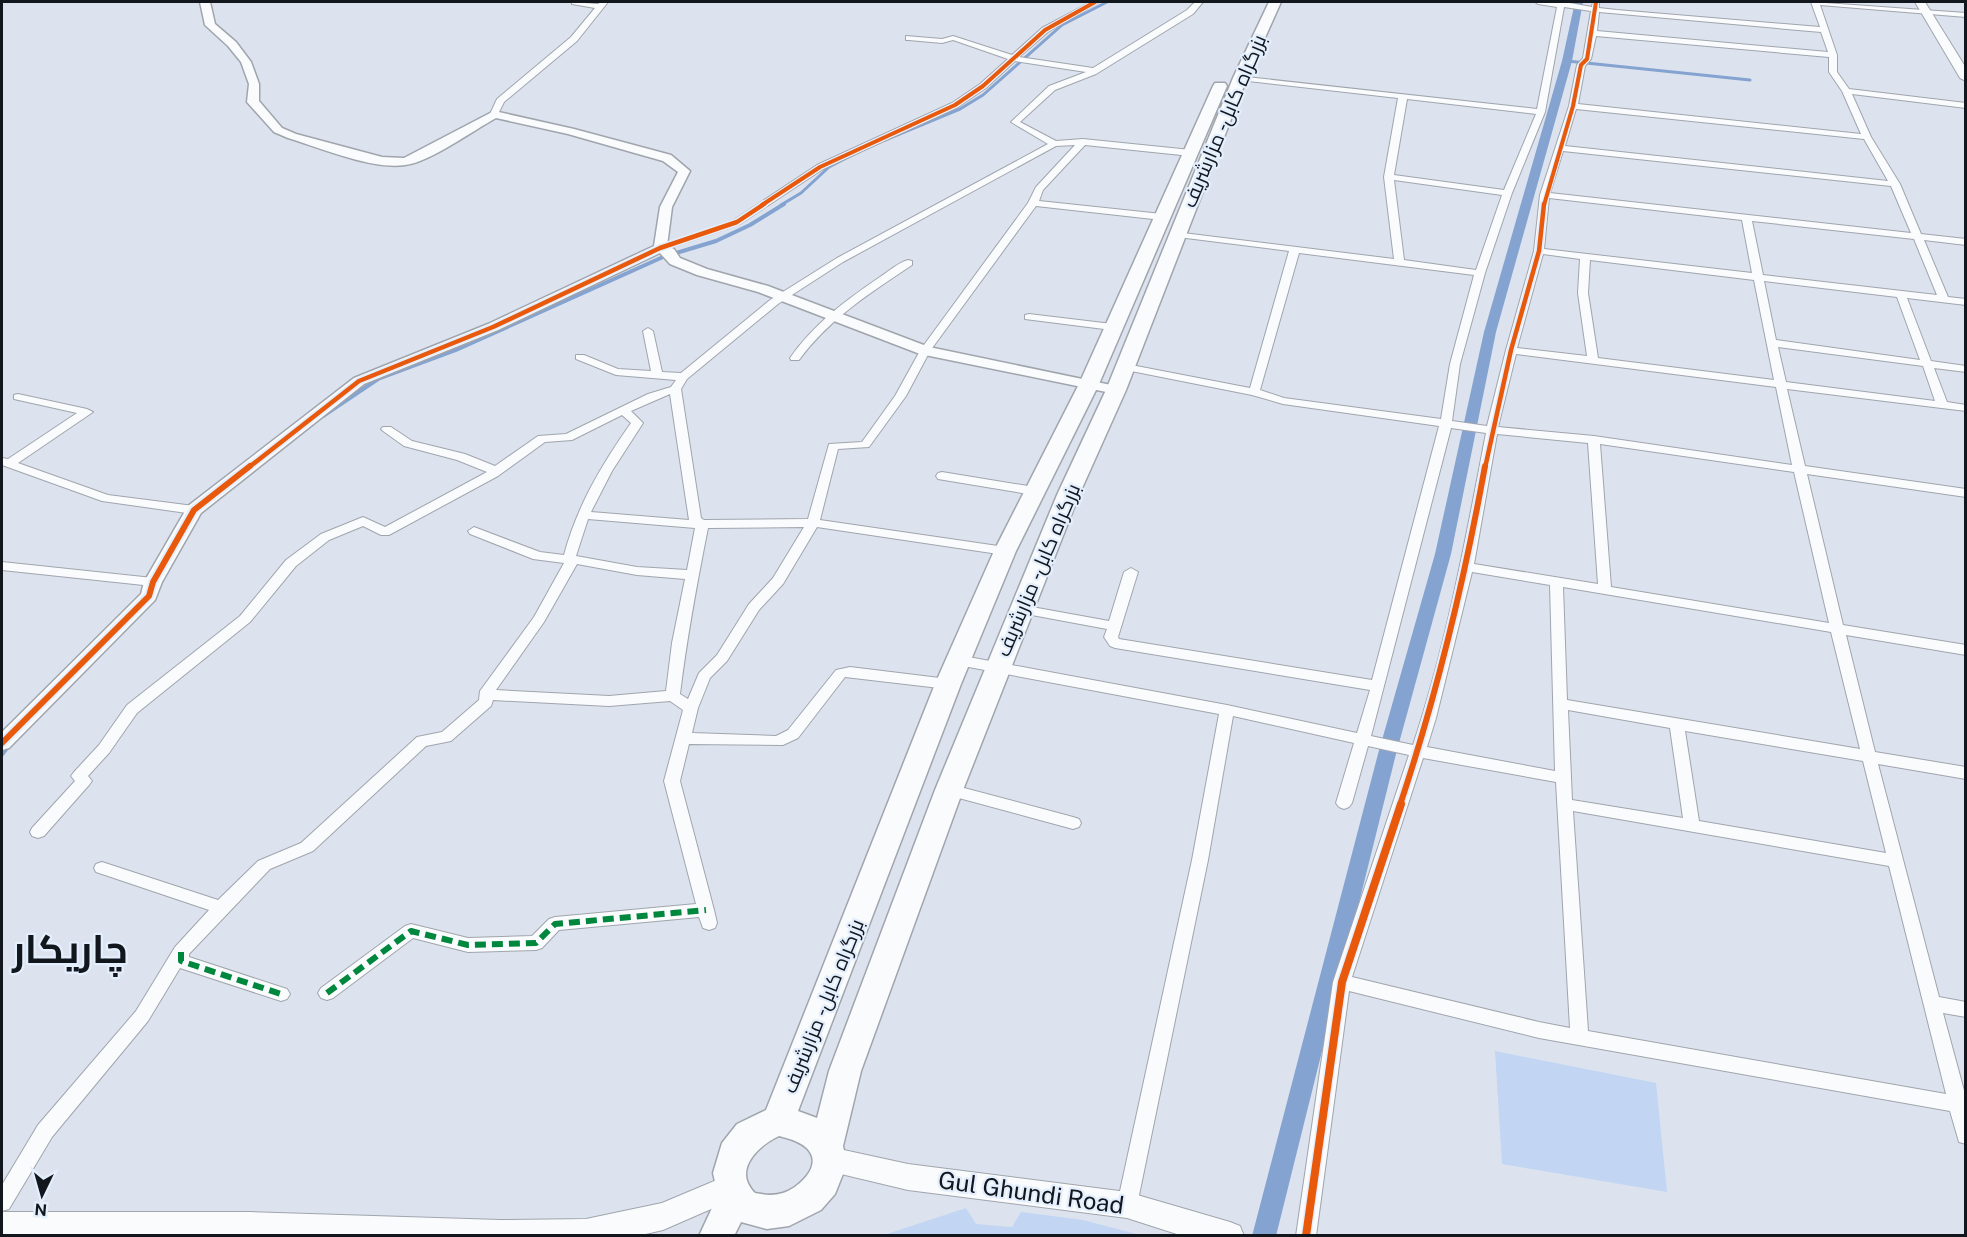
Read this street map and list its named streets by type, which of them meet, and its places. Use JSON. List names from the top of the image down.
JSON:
{
  "streets": {
    "highway": ["بزرگراه کابل - مزارشریف"],
    "main road": ["Gul Ghundi Road"]
  },
  "crossings": [
    ["بزرگراه کابل - مزارشریف", "Gul Ghundi Road"]
  ],
  "districts": ["چاریکار"],
  "north": "bottom"
}
